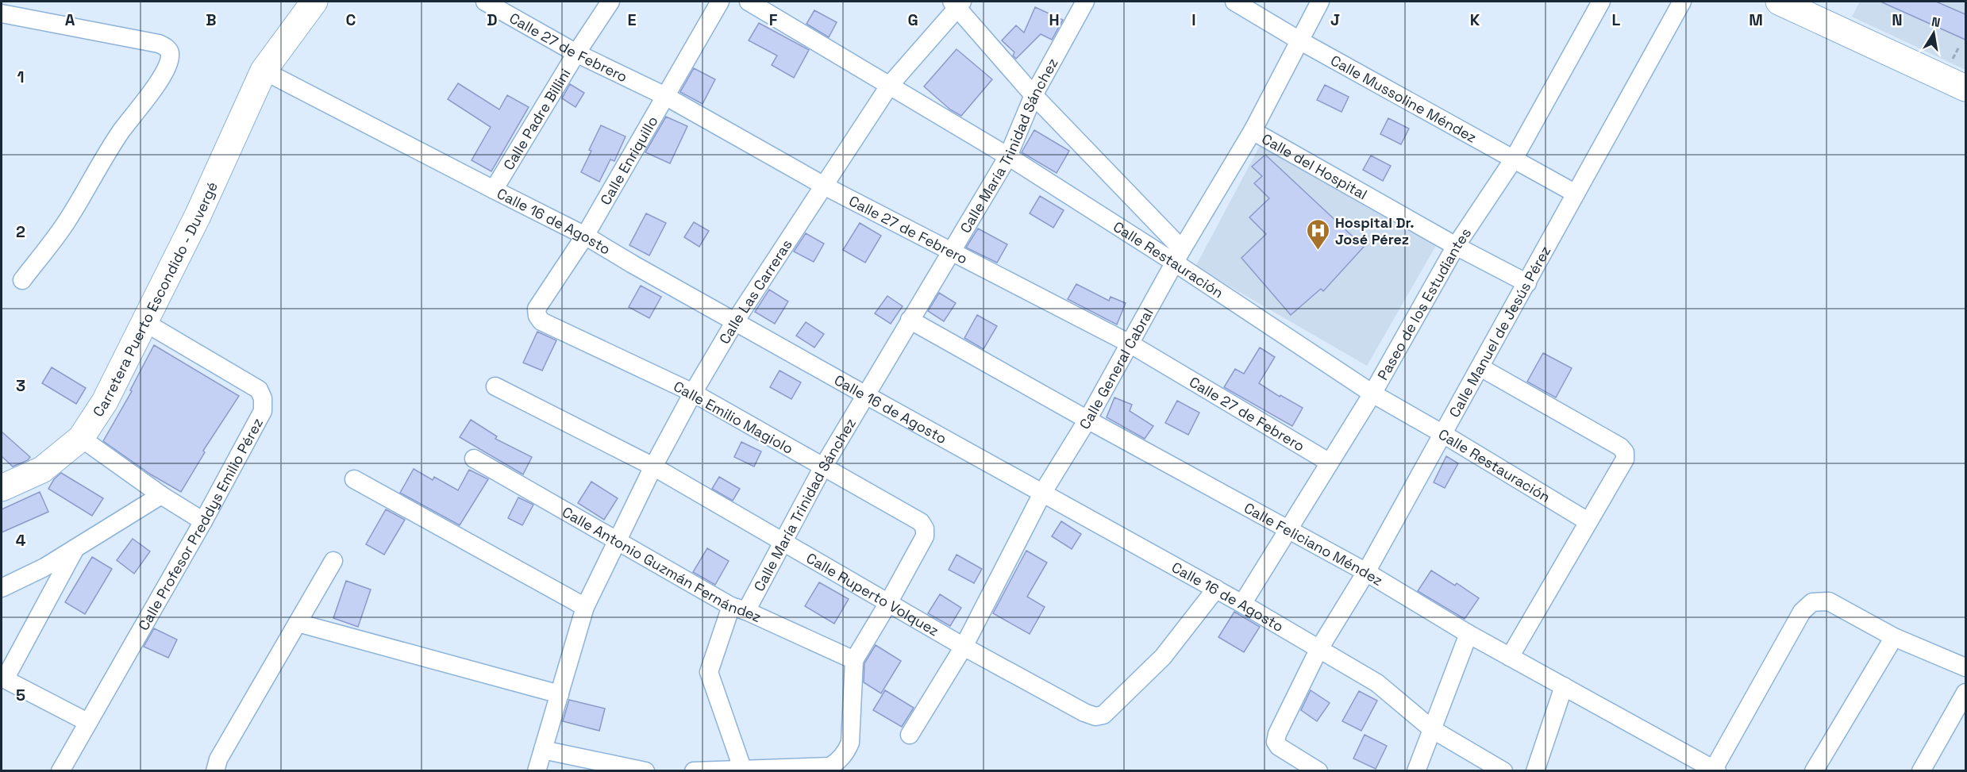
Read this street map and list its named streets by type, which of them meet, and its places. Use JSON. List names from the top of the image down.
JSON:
{
  "streets": {
    "main road": ["Carretera Puerto Escondido - Duvergé"],
    "street": [
      "Calle 27 de Febrero",
      "Calle Mussoline Méndez",
      "Calle Padre Billini",
      "Calle María Trinidad Sánchez",
      "Calle Enriquillo",
      "Calle del Hospital",
      "Calle 16 de Agosto",
      "Calle Restauración",
      "Calle Las Carreras",
      "Paseo de los Estudiantes",
      "Calle Manuel de Jesús Pérez",
      "Calle General Cabral",
      "Calle Emilio Magiolo",
      "Calle Profesor Preddys Emilio Pérez",
      "Calle Feliciano Méndez",
      "Calle Antonio Guzmán Fernández",
      "Calle Ruperto Volquez"
    ]
  },
  "crossings": [
    ["Calle 27 de Febrero", "Calle Padre Billini"],
    ["Calle 27 de Febrero", "Calle María Trinidad Sánchez"],
    ["Calle 27 de Febrero", "Calle Enriquillo"],
    ["Calle 27 de Febrero", "Calle Las Carreras"],
    ["Calle 27 de Febrero", "Paseo de los Estudiantes"],
    ["Calle 27 de Febrero", "Calle General Cabral"],
    ["Calle Mussoline Méndez", "Paseo de los Estudiantes"],
    ["Calle Mussoline Méndez", "Calle Manuel de Jesús Pérez"],
    ["Calle Mussoline Méndez", "Calle General Cabral"],
    ["Calle Padre Billini", "Calle 16 de Agosto"],
    ["Calle María Trinidad Sánchez", "Calle 16 de Agosto"],
    ["Calle María Trinidad Sánchez", "Calle Restauración"],
    ["Calle María Trinidad Sánchez", "Calle Emilio Magiolo"],
    ["Calle María Trinidad Sánchez", "Calle Feliciano Méndez"],
    ["Calle María Trinidad Sánchez", "Calle Antonio Guzmán Fernández"],
    ["Calle María Trinidad Sánchez", "Calle Ruperto Volquez"],
    ["Calle Enriquillo", "Calle 16 de Agosto"],
    ["Calle Enriquillo", "Calle Emilio Magiolo"],
    ["Calle del Hospital", "Paseo de los Estudiantes"],
    ["Calle del Hospital", "Calle Manuel de Jesús Pérez"],
    ["Calle del Hospital", "Calle General Cabral"],
    ["Calle 16 de Agosto", "Calle Las Carreras"],
    ["Calle 16 de Agosto", "Carretera Puerto Escondido - Duvergé"],
    ["Calle 16 de Agosto", "Paseo de los Estudiantes"],
    ["Calle 16 de Agosto", "Calle Manuel de Jesús Pérez"],
    ["Calle 16 de Agosto", "Calle General Cabral"],
    ["Calle 16 de Agosto", "Calle Ruperto Volquez"],
    ["Calle Restauración", "Calle Las Carreras"],
    ["Calle Restauración", "Paseo de los Estudiantes"],
    ["Calle Restauración", "Calle Manuel de Jesús Pérez"],
    ["Calle Restauración", "Calle General Cabral"],
    ["Calle Las Carreras", "Calle Emilio Magiolo"],
    ["Calle Las Carreras", "Calle Antonio Guzmán Fernández"],
    ["Calle Las Carreras", "Calle Ruperto Volquez"],
    ["Carretera Puerto Escondido - Duvergé", "Calle Profesor Preddys Emilio Pérez"],
    ["Paseo de los Estudiantes", "Calle Feliciano Méndez"],
    ["Calle Manuel de Jesús Pérez", "Calle Feliciano Méndez"],
    ["Calle General Cabral", "Calle Feliciano Méndez"],
    ["Calle General Cabral", "Calle Ruperto Volquez"],
    ["Calle Emilio Magiolo", "Calle Ruperto Volquez"]
  ],
  "places": {
    "hospital": ["Hospital Dr. José Pérez"]
  },
  "north": "top",
  "grid": {
    "columns": [
      "A",
      "B",
      "C",
      "D",
      "E",
      "F",
      "G",
      "H",
      "I",
      "J",
      "K",
      "L",
      "M",
      "N"
    ],
    "rows": [
      "1",
      "2",
      "3",
      "4",
      "5"
    ]
  }
}
